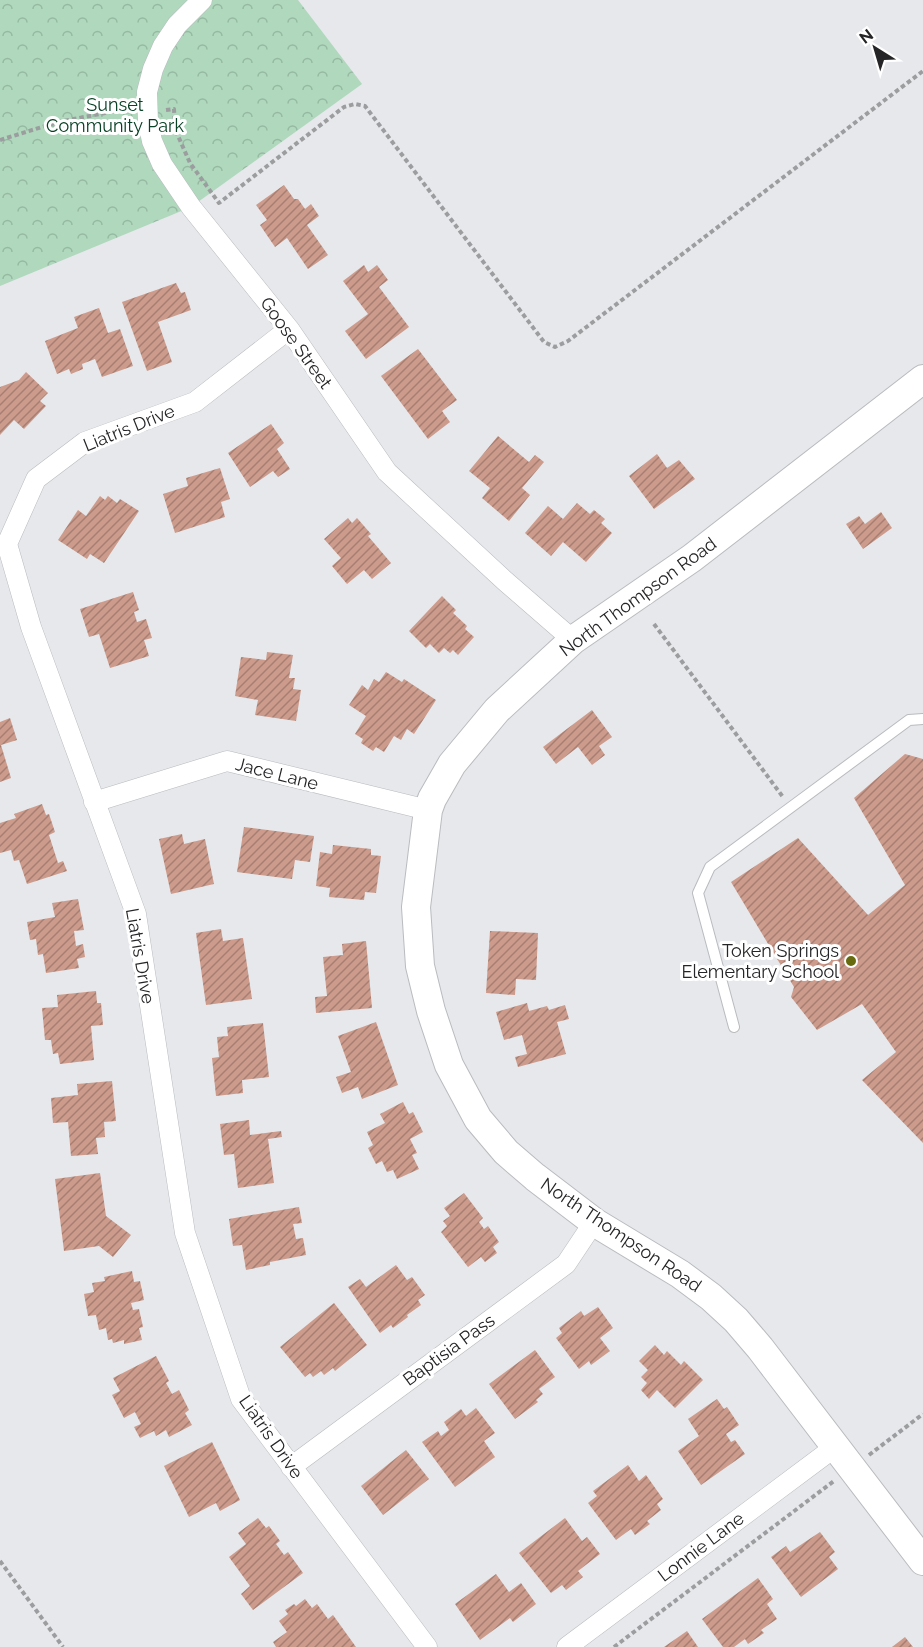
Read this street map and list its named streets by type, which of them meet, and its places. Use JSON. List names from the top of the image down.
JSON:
{
  "streets": {
    "street": [
      "Goose Street",
      "Liatris Drive",
      "North Thompson Road",
      "Jace Lane",
      "Baptisia Pass",
      "Lonnie Lane"
    ]
  },
  "crossings": [
    ["Goose Street", "Liatris Drive"],
    ["Goose Street", "North Thompson Road"],
    ["Liatris Drive", "Jace Lane"],
    ["Liatris Drive", "Baptisia Pass"],
    ["North Thompson Road", "Jace Lane"],
    ["North Thompson Road", "Baptisia Pass"],
    ["North Thompson Road", "Lonnie Lane"]
  ],
  "parks": ["Sunset Community Park"],
  "places": ["Token Springs Elementary School"],
  "north": "top left"
}
